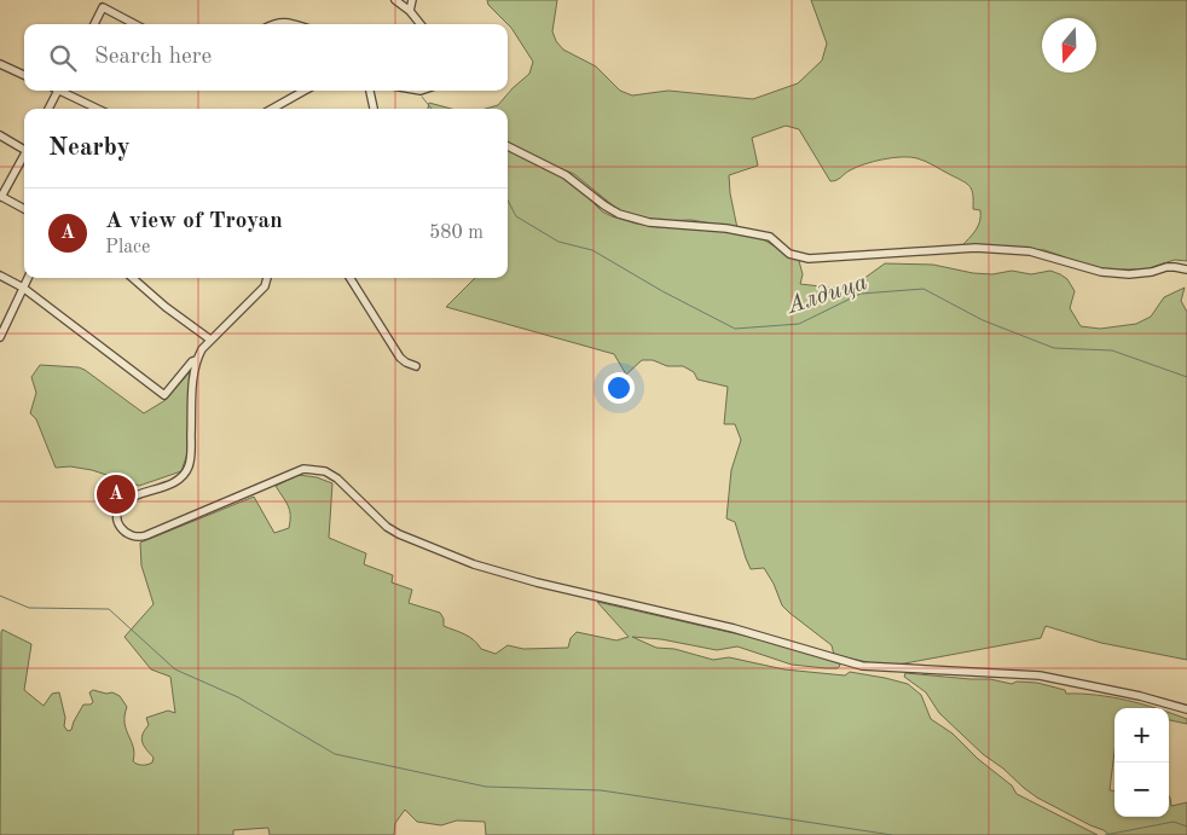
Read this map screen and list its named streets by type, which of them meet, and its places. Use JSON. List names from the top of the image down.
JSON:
{
  "water": ["Алдица"],
  "north": "bottom",
  "page": {
    "search": "Search here",
    "heading": "Nearby",
    "list": [
      {
        "mark": "A",
        "name": "A view of Troyan",
        "note": "Place",
        "value": "580 m"
      }
    ],
    "pins": "A",
    "map_buttons": ["+", "−"]
  }
}
